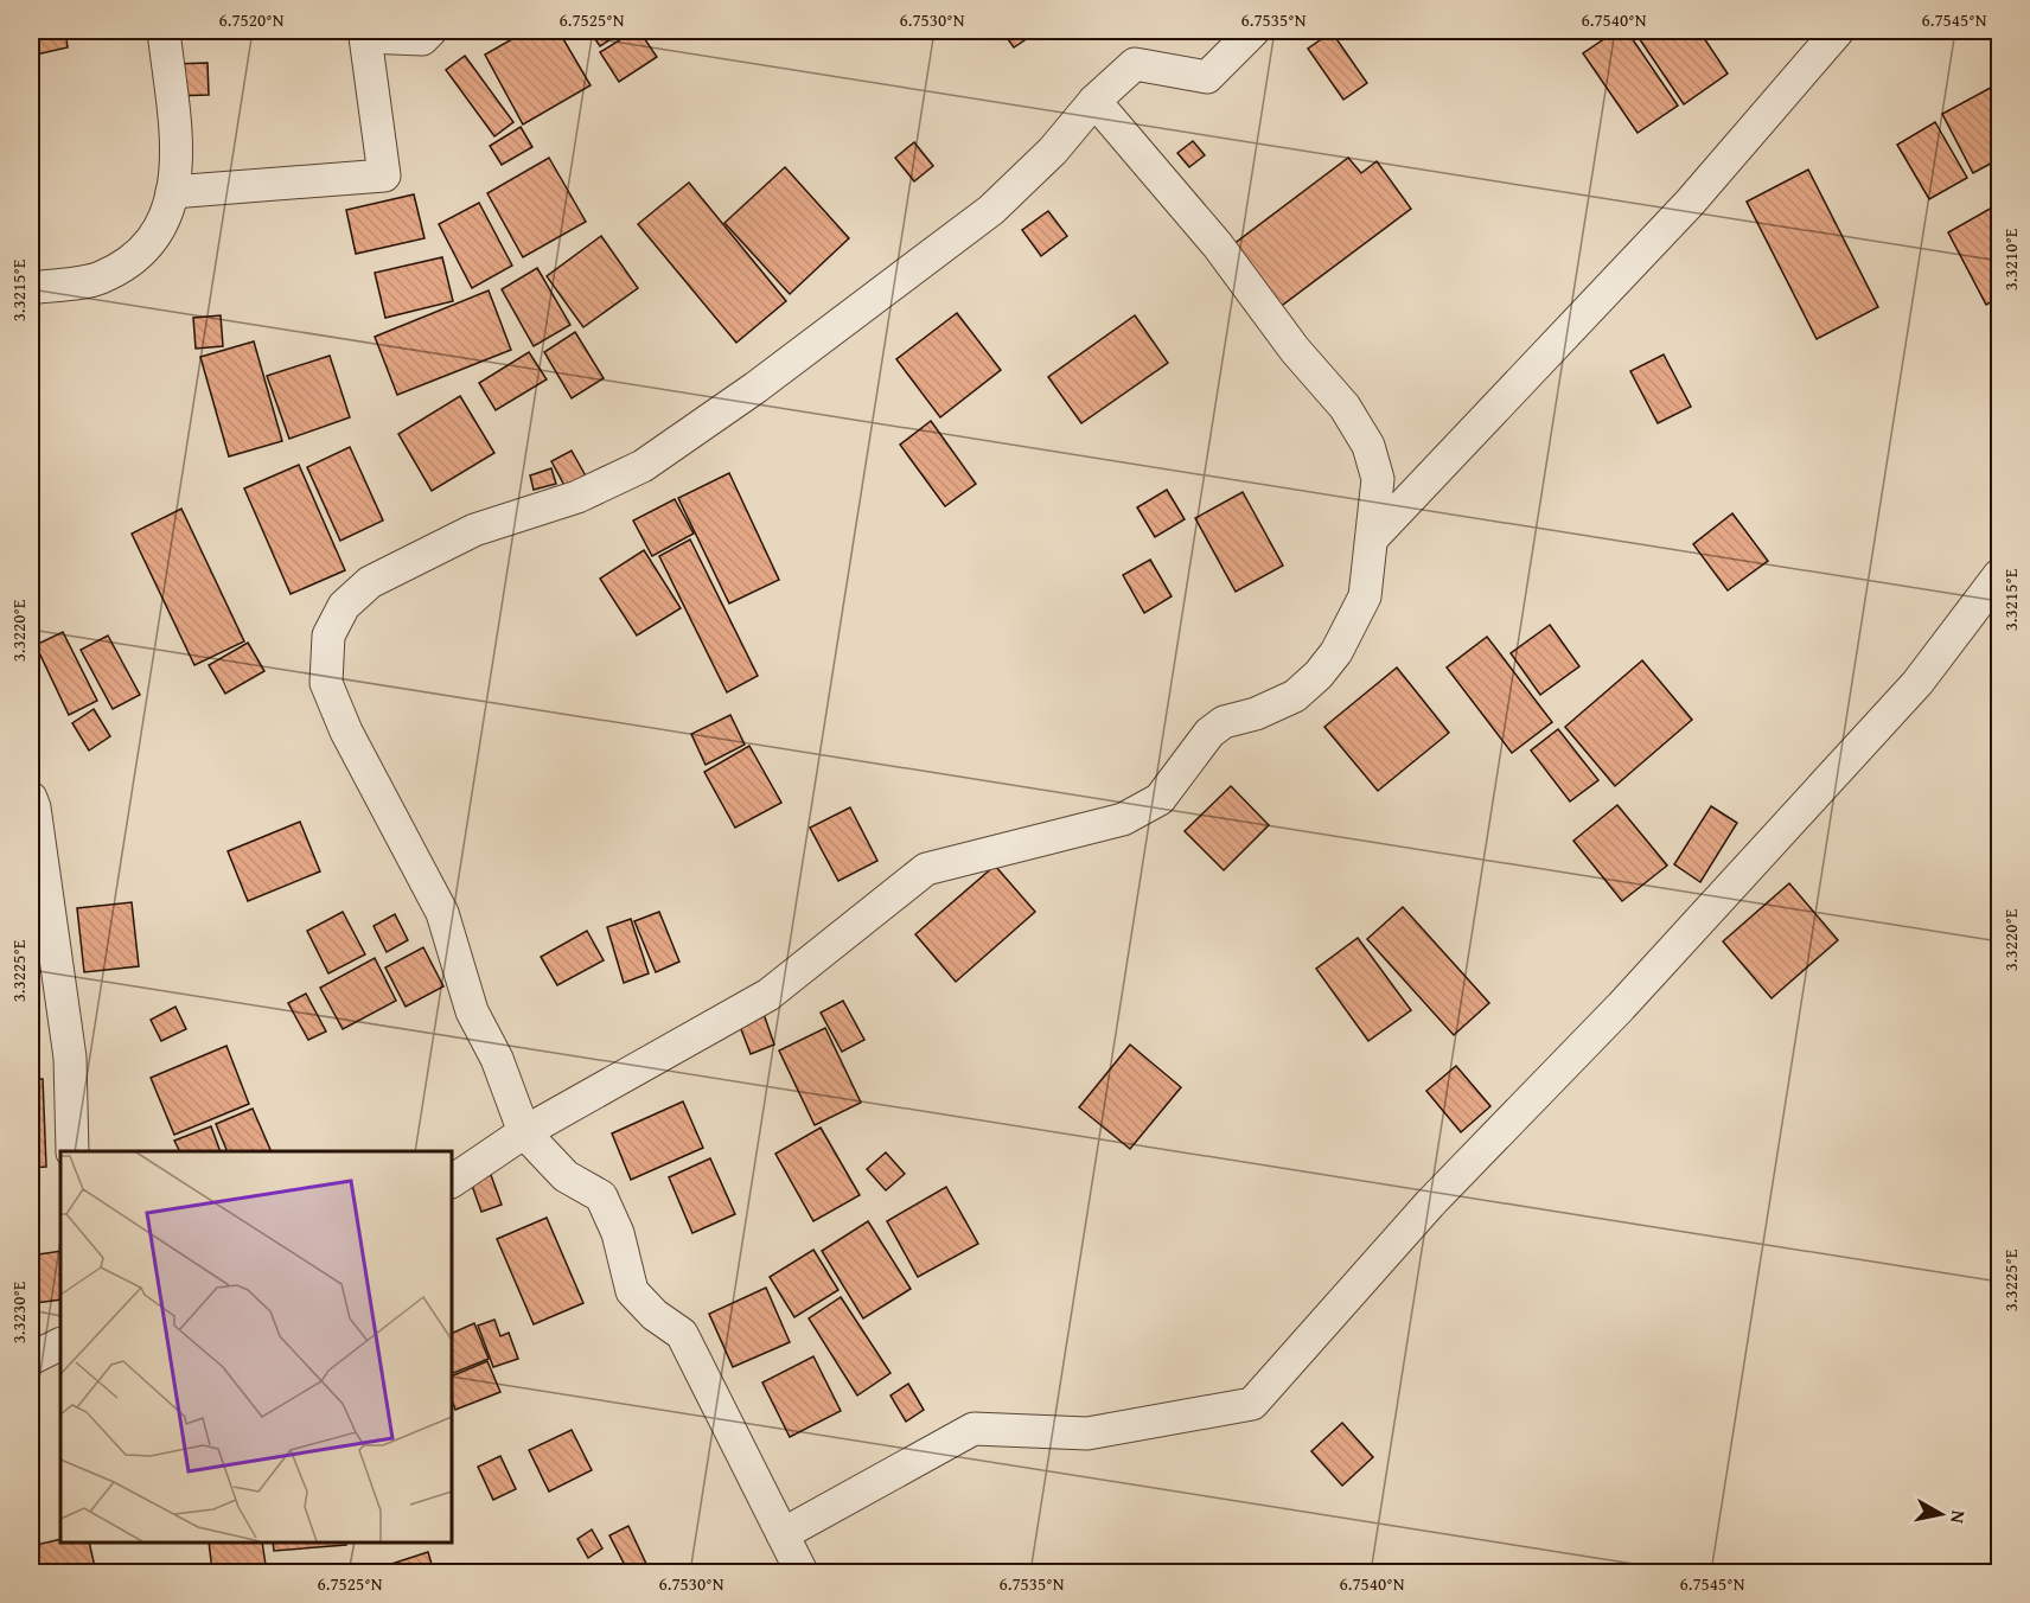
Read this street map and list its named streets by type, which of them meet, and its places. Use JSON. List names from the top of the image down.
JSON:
{
  "north": "right",
  "coordinates": [
    "6.7520°N",
    "6.7525°N",
    "6.7530°N",
    "6.7535°N",
    "6.7540°N",
    "6.7545°N",
    "3.3210°E",
    "3.3215°E",
    "3.3220°E",
    "3.3225°E",
    "3.3230°E"
  ]
}
